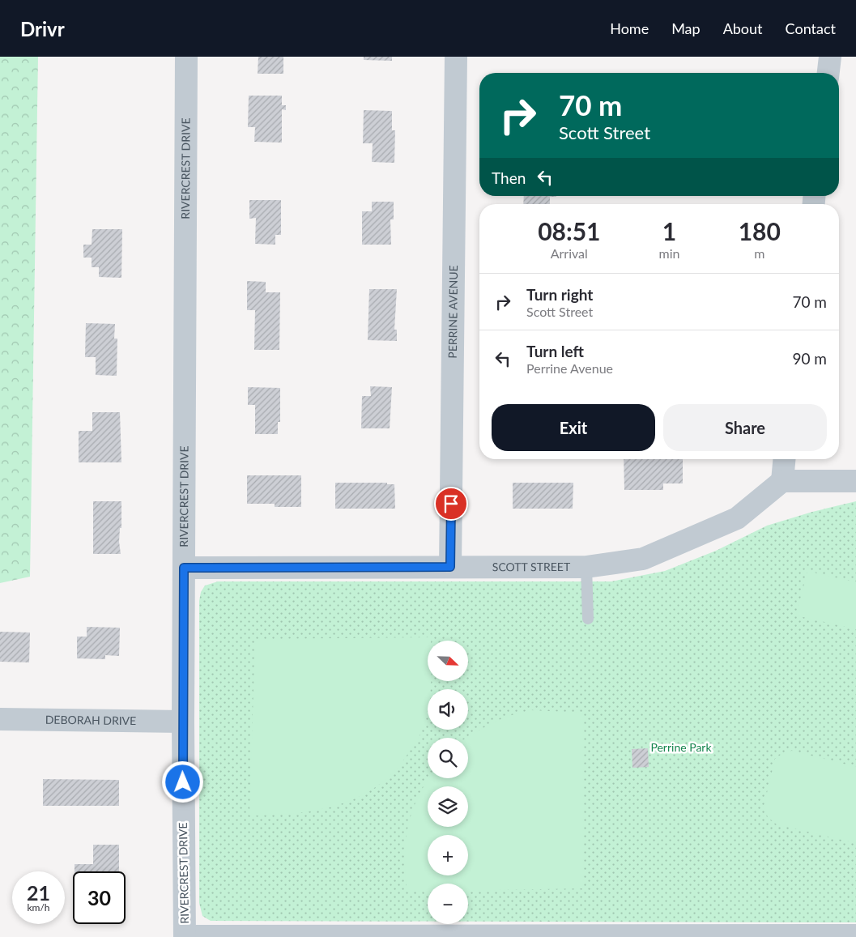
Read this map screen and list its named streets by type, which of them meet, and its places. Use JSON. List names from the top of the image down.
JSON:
{
  "streets": {
    "street": [
      "RIVERCREST DRIVE",
      "PERRINE AVENUE",
      "SCOTT STREET",
      "DEBORAH DRIVE"
    ]
  },
  "crossings": [
    ["RIVERCREST DRIVE", "SCOTT STREET"],
    ["RIVERCREST DRIVE", "DEBORAH DRIVE"],
    ["PERRINE AVENUE", "SCOTT STREET"]
  ],
  "parks": ["Perrine Park"],
  "north": "bottom right",
  "page": {
    "header": "Drivr",
    "nav": [
      "Home",
      "Map",
      "About",
      "Contact"
    ],
    "turn": ["70 m", "Scott Street"],
    "then": "Then",
    "eta": [
      "08:51",
      "Arrival",
      "1",
      "min",
      "180",
      "m"
    ],
    "list": [
      {
        "name": "Turn right",
        "note": "Scott Street",
        "value": "70 m"
      },
      {
        "name": "Turn left",
        "note": "Perrine Avenue",
        "value": "90 m"
      }
    ],
    "buttons": ["Exit", "Share"],
    "map_buttons": ["+", "−"],
    "speed": "21 km/h",
    "limit": "30"
  }
}
